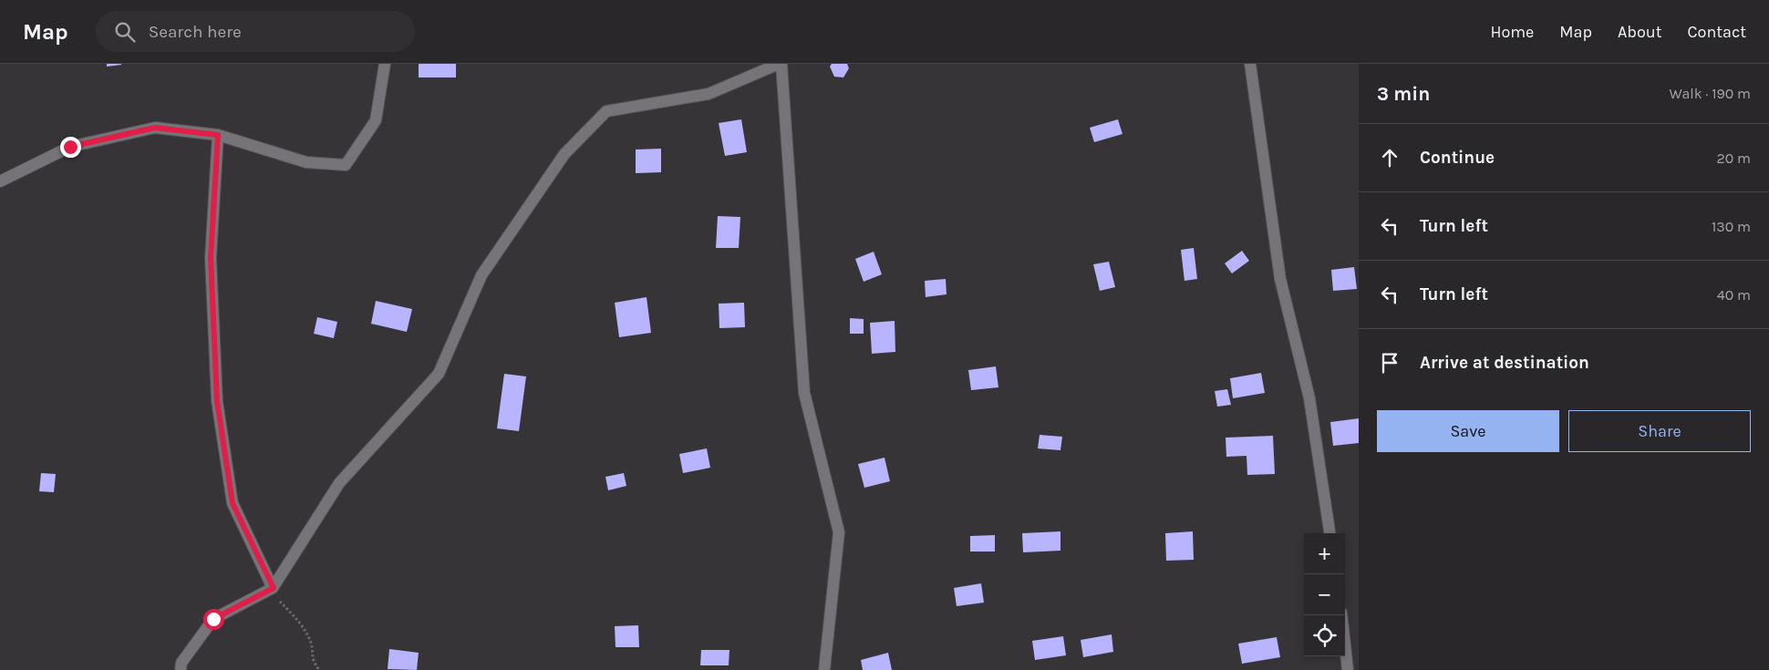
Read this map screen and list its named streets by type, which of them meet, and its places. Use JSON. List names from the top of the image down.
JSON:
{
  "page": {
    "header": "Map",
    "search": "Search here",
    "nav": [
      "Home",
      "Map",
      "About",
      "Contact"
    ],
    "heading": ["3 min", "Walk · 190 m"],
    "list": [
      ["Continue", "20 m"],
      ["Turn left", "130 m"],
      ["Turn left", "40 m"],
      "Arrive at destination"
    ],
    "buttons": ["Save", "Share"],
    "map_buttons": ["+", "−"]
  }
}
